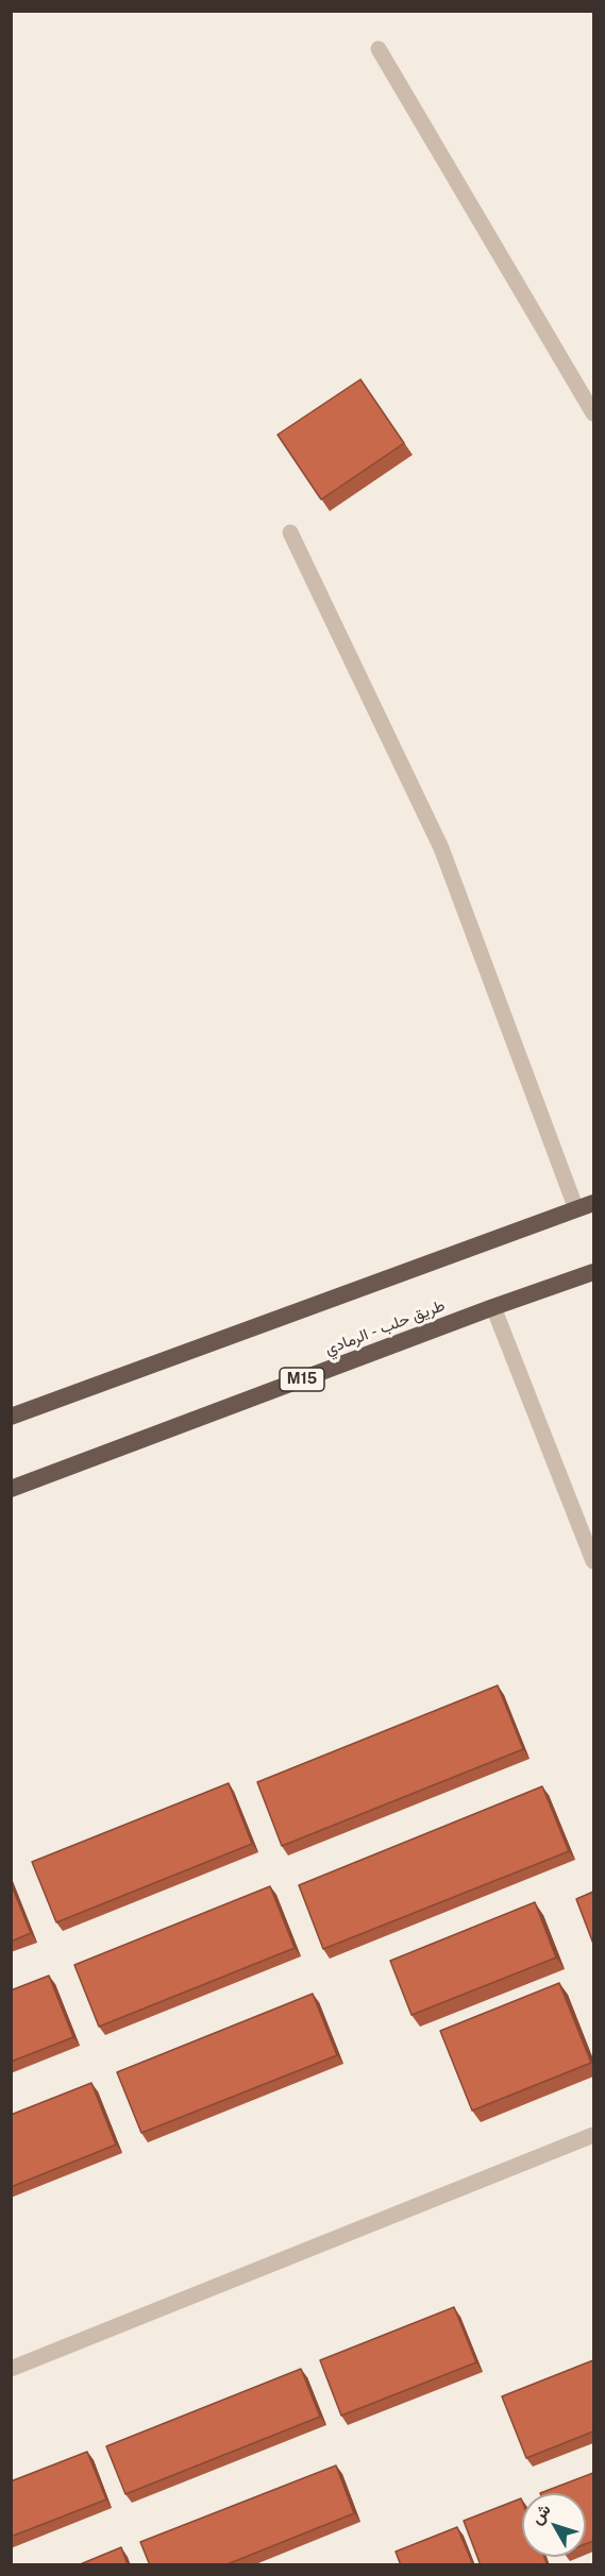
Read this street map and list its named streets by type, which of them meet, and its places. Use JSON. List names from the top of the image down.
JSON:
{
  "streets": {
    "highway": ["طريق حلب - الرمادي", "M15"]
  },
  "north": "top left"
}
